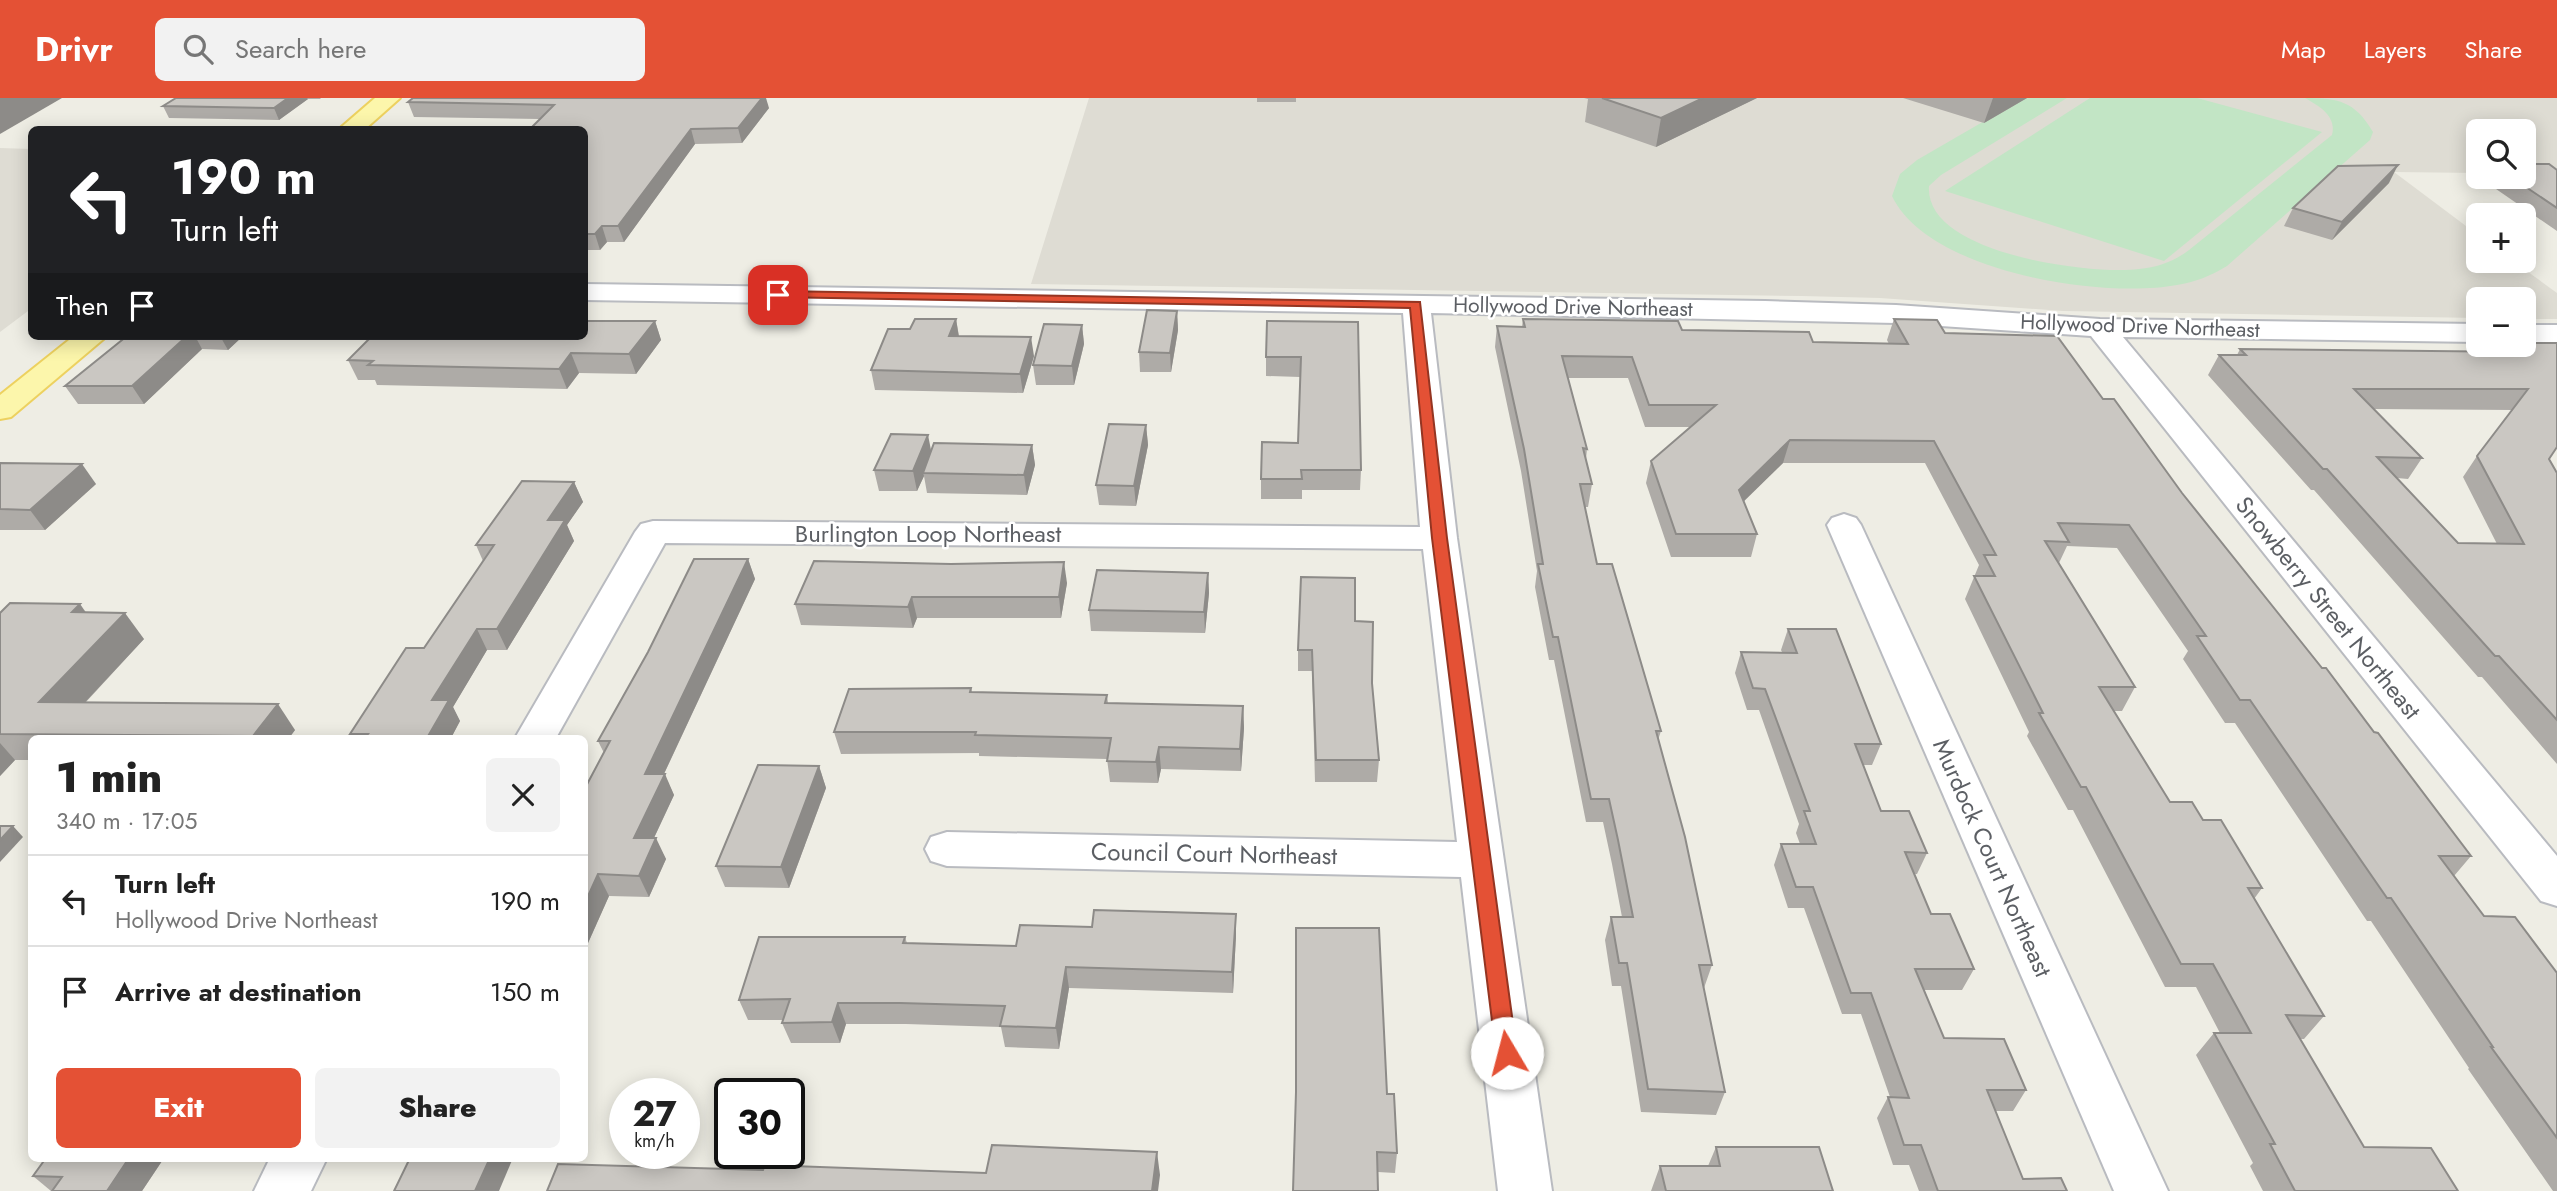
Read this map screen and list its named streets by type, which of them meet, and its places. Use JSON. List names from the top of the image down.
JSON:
{
  "streets": {
    "street": [
      "Hollywood Drive Northeast",
      "Burlington Loop Northeast",
      "Snowberry Street Northeast",
      "Council Court Northeast",
      "Murdock Court Northeast"
    ]
  },
  "crossings": [
    ["Hollywood Drive Northeast", "Snowberry Street Northeast"]
  ],
  "page": {
    "header": "Drivr",
    "search": "Search here",
    "nav": ["Map", "Layers", "Share"],
    "map_buttons": ["+", "−"],
    "turn": ["190 m", "Turn left"],
    "then": "Then",
    "heading": ["1 min", "340 m · 17:05"],
    "list": [
      {
        "name": "Turn left",
        "note": "Hollywood Drive Northeast",
        "value": "190 m"
      },
      {
        "name": "Arrive at destination",
        "value": "150 m"
      }
    ],
    "buttons": ["Exit", "Share"],
    "speed": "27 km/h",
    "limit": "30"
  }
}
